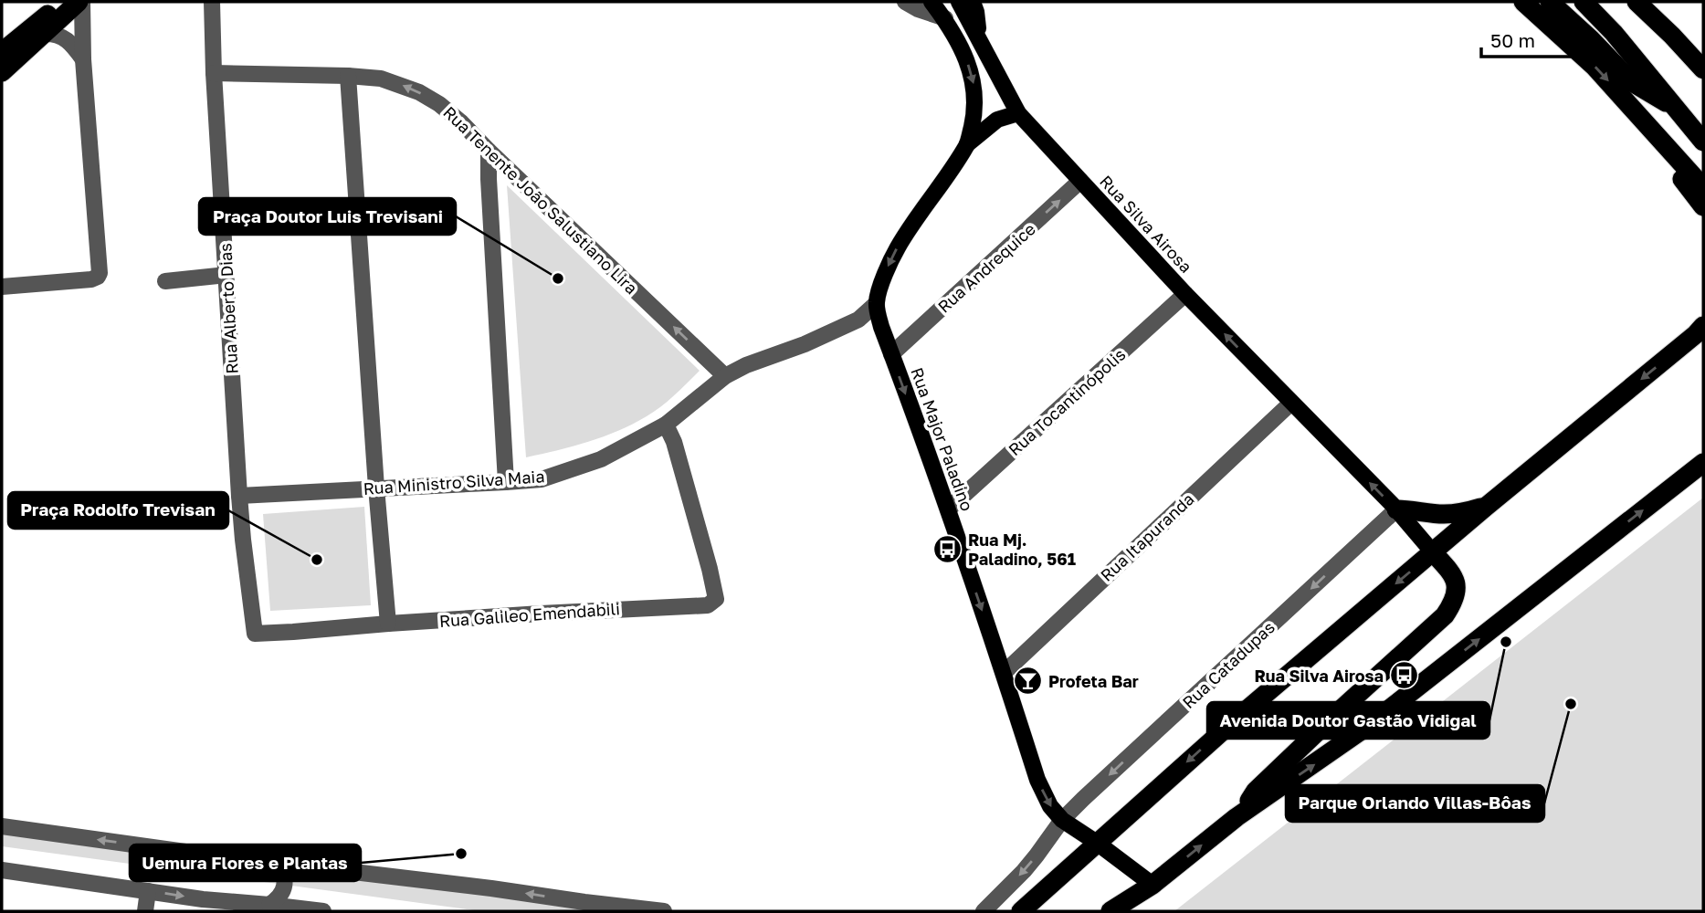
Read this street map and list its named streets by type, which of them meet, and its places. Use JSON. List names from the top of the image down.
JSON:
{
  "streets": {
    "main road": ["Rua Silva Airosa", "Rua Major Paladino"],
    "street": [
      "Rua Tenente João Salustiano Lira",
      "Rua Andrequice",
      "Rua Alberto Dias",
      "Rua Tocantinópolis",
      "Rua Ministro Silva Maia",
      "Rua Itapuranda",
      "Rua Galileo Emendabili",
      "Rua Catadupas"
    ]
  },
  "crossings": [
    ["Rua Tenente João Salustiano Lira", "Rua Alberto Dias"],
    ["Rua Tenente João Salustiano Lira", "Rua Ministro Silva Maia"],
    ["Rua Silva Airosa", "Rua Andrequice"],
    ["Rua Silva Airosa", "Rua Tocantinópolis"],
    ["Rua Silva Airosa", "Rua Itapuranda"],
    ["Rua Silva Airosa", "Rua Catadupas"],
    ["Rua Andrequice", "Rua Major Paladino"],
    ["Rua Alberto Dias", "Rua Ministro Silva Maia"],
    ["Rua Alberto Dias", "Rua Galileo Emendabili"],
    ["Rua Tocantinópolis", "Rua Major Paladino"],
    ["Rua Major Paladino", "Rua Ministro Silva Maia"],
    ["Rua Major Paladino", "Rua Itapuranda"],
    ["Rua Major Paladino", "Rua Catadupas"],
    ["Rua Ministro Silva Maia", "Rua Galileo Emendabili"]
  ],
  "one_way": [
    "Rua Tenente João Salustiano Lira",
    "Rua Silva Airosa",
    "Rua Andrequice",
    "Rua Major Paladino",
    "Rua Catadupas"
  ],
  "places": {
    "other": [
      "Praça Doutor Luis Trevisani",
      "Praça Rodolfo Trevisan",
      "Avenida Doutor Gastão Vidigal",
      "Parque Orlando Villas-Bôas",
      "Uemura Flores e Plantas"
    ],
    "bus stop": ["Rua Mj. Paladino, 561", "Rua Silva Airosa"],
    "bar": ["Profeta Bar"]
  },
  "scale_bar": "50 m"
}
